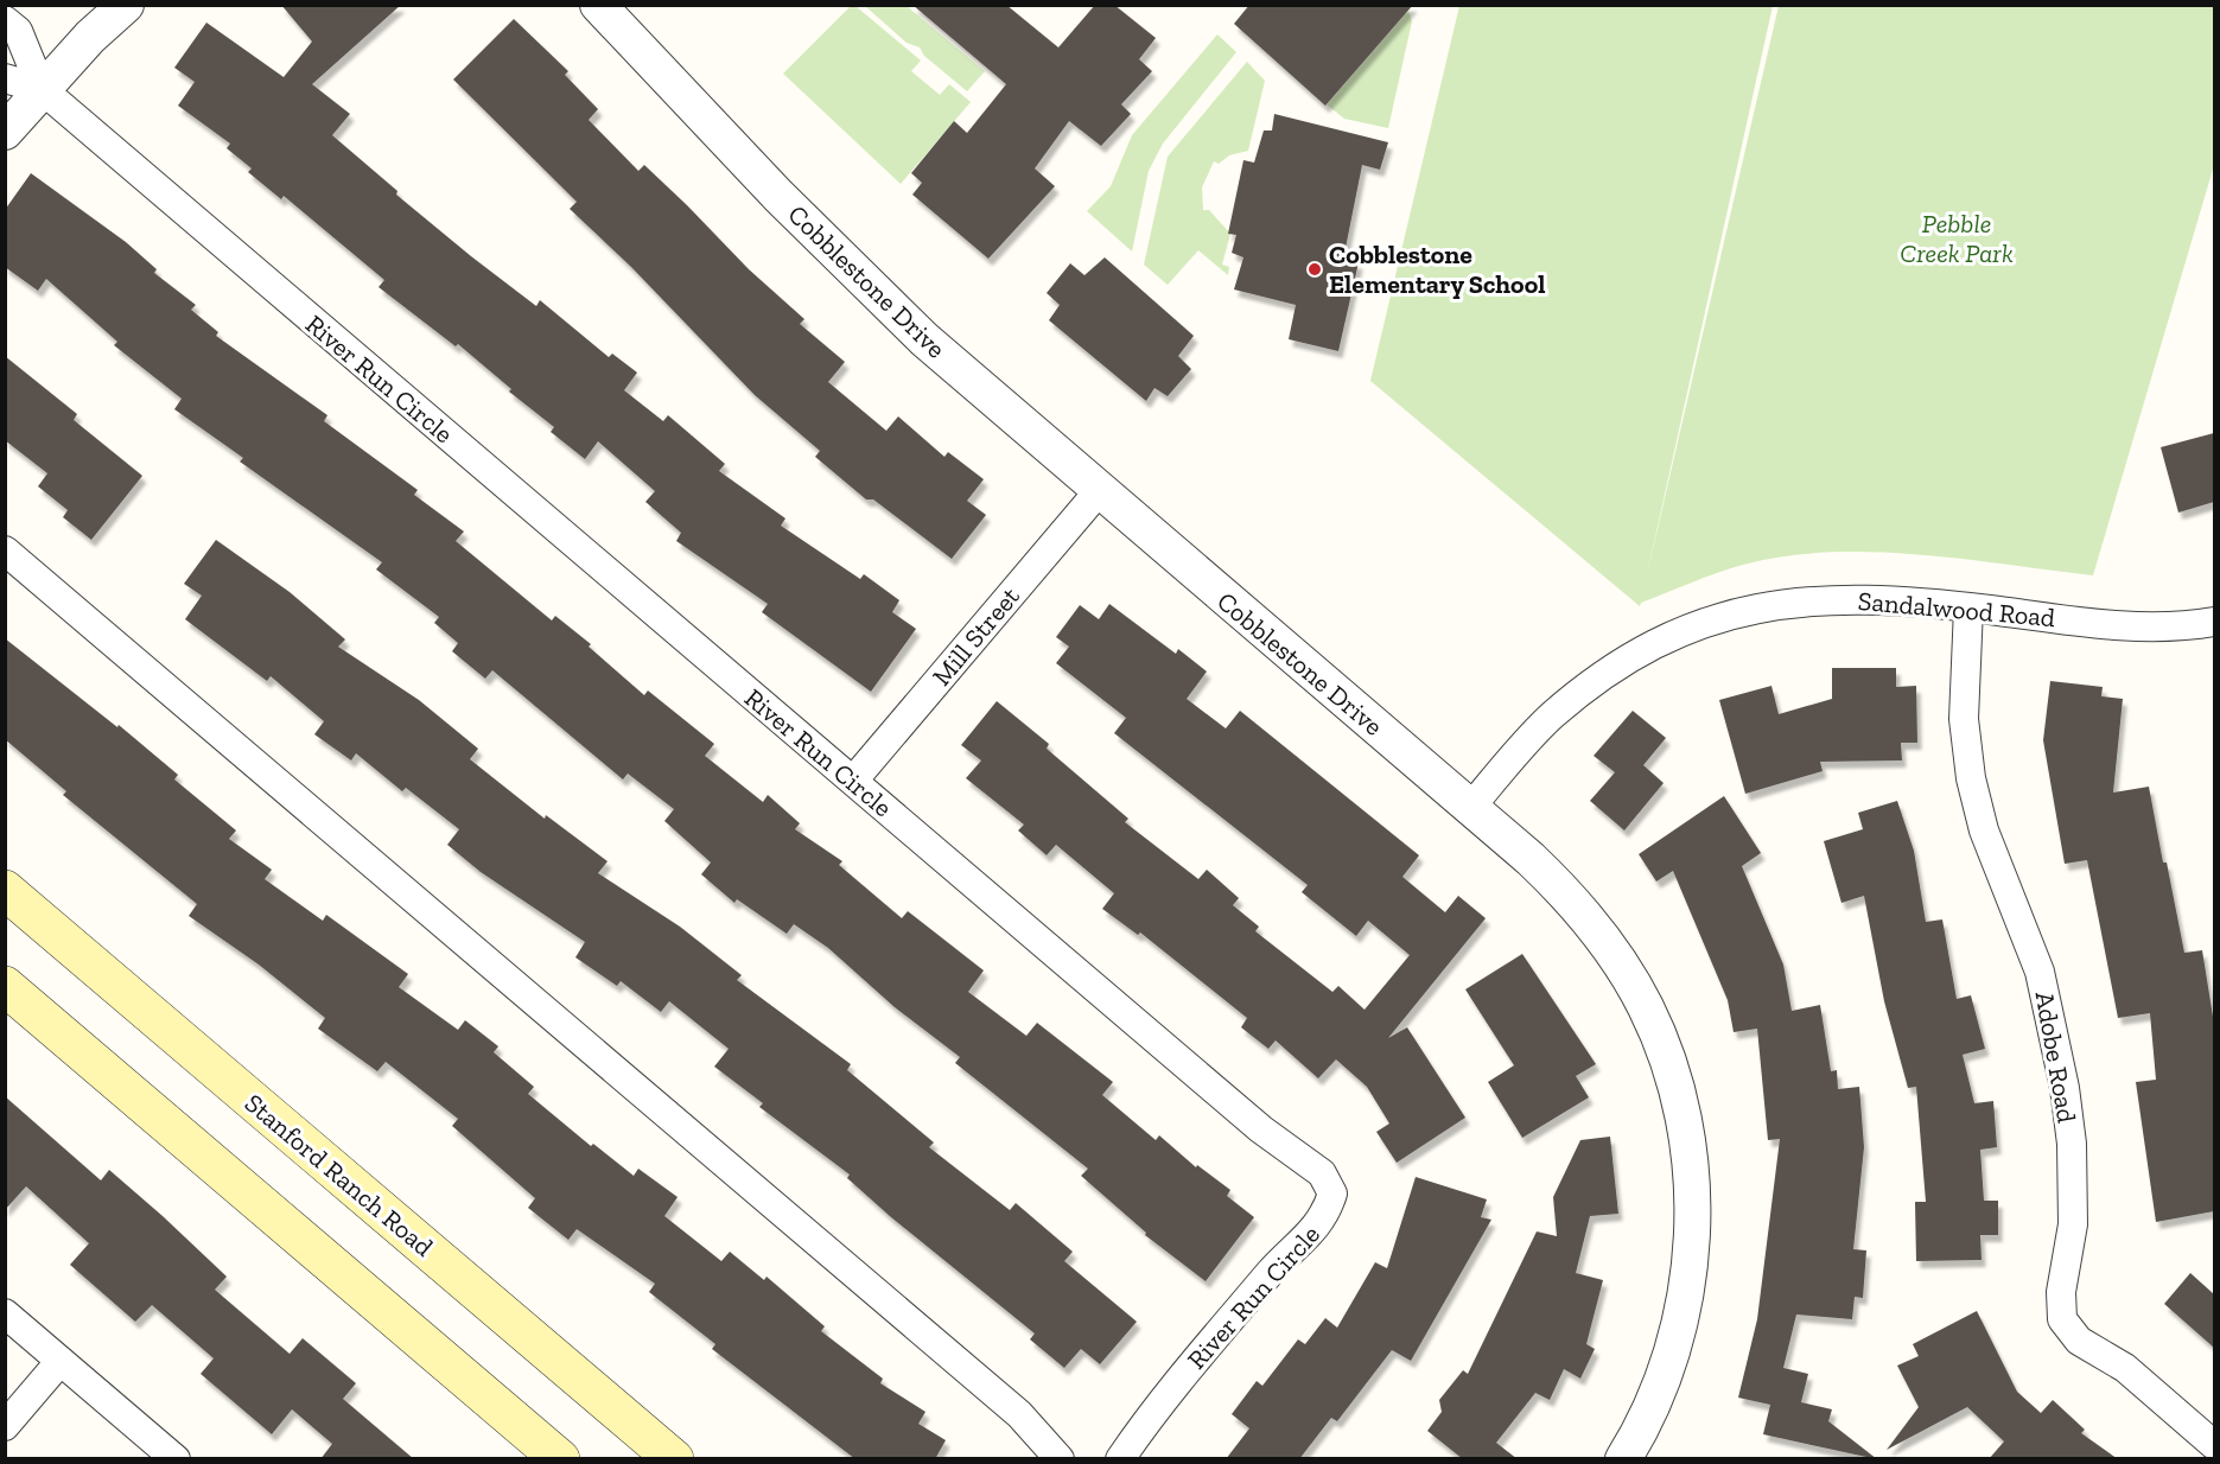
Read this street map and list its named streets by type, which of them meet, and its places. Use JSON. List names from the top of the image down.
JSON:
{
  "streets": {
    "main road": ["Stanford Ranch Road"],
    "street": [
      "Cobblestone Drive",
      "River Run Circle",
      "Sandalwood Road",
      "Mill Street",
      "Adobe Road"
    ]
  },
  "crossings": [
    ["Cobblestone Drive", "Sandalwood Road"],
    ["Cobblestone Drive", "Mill Street"],
    ["River Run Circle", "Mill Street"],
    ["Sandalwood Road", "Adobe Road"]
  ],
  "parks": ["Pebble Creek Park"],
  "places": ["Cobblestone Elementary School"]
}
